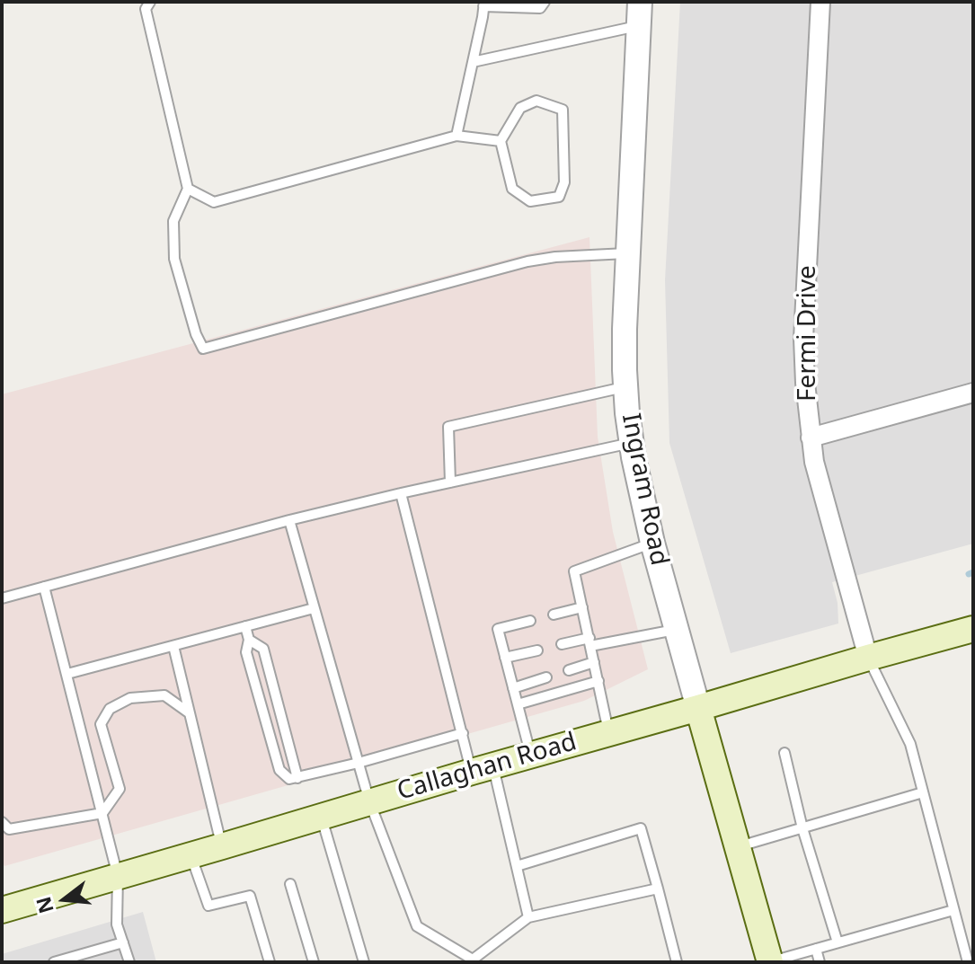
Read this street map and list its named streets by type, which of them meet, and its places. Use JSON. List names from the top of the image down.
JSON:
{
  "streets": {
    "main road": ["Ingram Road", "Callaghan Road"],
    "street": ["Fermi Drive"]
  },
  "crossings": [
    ["Fermi Drive", "Callaghan Road"],
    ["Ingram Road", "Callaghan Road"]
  ],
  "north": "left"
}
